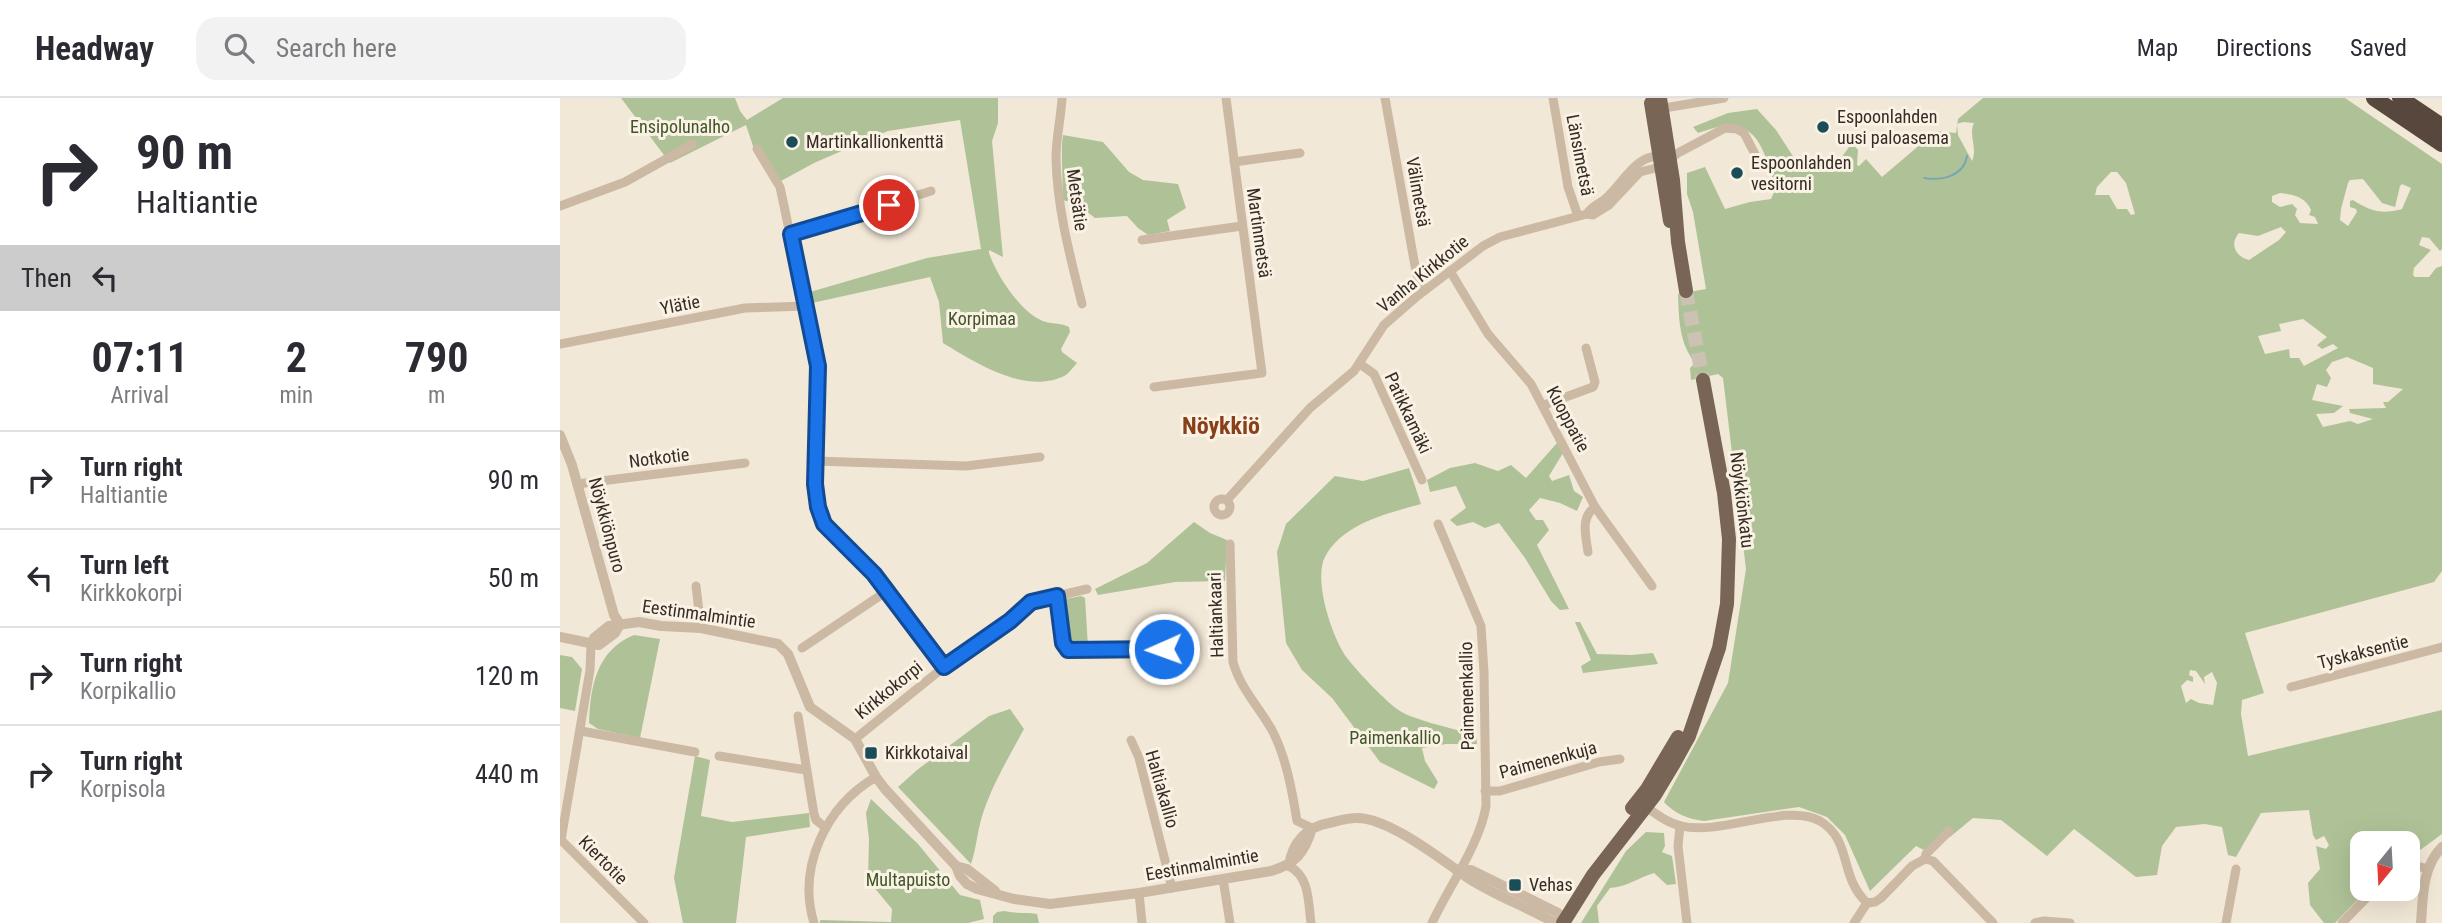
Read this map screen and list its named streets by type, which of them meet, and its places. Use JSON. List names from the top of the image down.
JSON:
{
  "streets": {
    "main road": ["Nöykkiönkatu"],
    "street": [
      "Länsimetsä",
      "Välimetsä",
      "Metsätie",
      "Martinmetsä",
      "Vanha Kirkkotie",
      "Ylätie",
      "Patikkamäki",
      "Kuoppatie",
      "Notkotie",
      "Nöykkiönpuro",
      "Eestinmalmintie",
      "Haltiankaari",
      "Tyskaksentie",
      "Kirkkokorpi",
      "Paimenenkallio",
      "Paimenenkuja",
      "Haltiakallio",
      "Kiertotie"
    ]
  },
  "crossings": [
    ["Länsimetsä", "Vanha Kirkkotie"],
    ["Välimetsä", "Vanha Kirkkotie"],
    ["Vanha Kirkkotie", "Patikkamäki"],
    ["Vanha Kirkkotie", "Kuoppatie"],
    ["Notkotie", "Nöykkiönpuro"],
    ["Nöykkiönpuro", "Eestinmalmintie"],
    ["Eestinmalmintie", "Kirkkokorpi"],
    ["Eestinmalmintie", "Haltiakallio"],
    ["Eestinmalmintie", "Kiertotie"],
    ["Paimenenkallio", "Paimenenkuja"]
  ],
  "districts": ["Nöykkiö"],
  "parks": [
    "Ensipolunalho",
    "Korpimaa",
    "Paimenkallio",
    "Multapuisto"
  ],
  "places": {
    "other": ["Espoonlahden uusi paloasema", "Martinkallionkenttä", "Espoonlahden vesitorni"],
    "transit": ["Kirkkotaival", "Vehas"]
  },
  "north": "bottom",
  "page": {
    "header": "Headway",
    "search": "Search here",
    "nav": ["Map", "Directions", "Saved"],
    "turn": ["90 m", "Haltiantie"],
    "then": "Then",
    "eta": [
      "07:11",
      "Arrival",
      "2",
      "min",
      "790",
      "m"
    ],
    "list": [
      {
        "name": "Turn right",
        "note": "Haltiantie",
        "value": "90 m"
      },
      {
        "name": "Turn left",
        "note": "Kirkkokorpi",
        "value": "50 m"
      },
      {
        "name": "Turn right",
        "note": "Korpikallio",
        "value": "120 m"
      },
      {
        "name": "Turn right",
        "note": "Korpisola",
        "value": "440 m"
      }
    ]
  }
}
